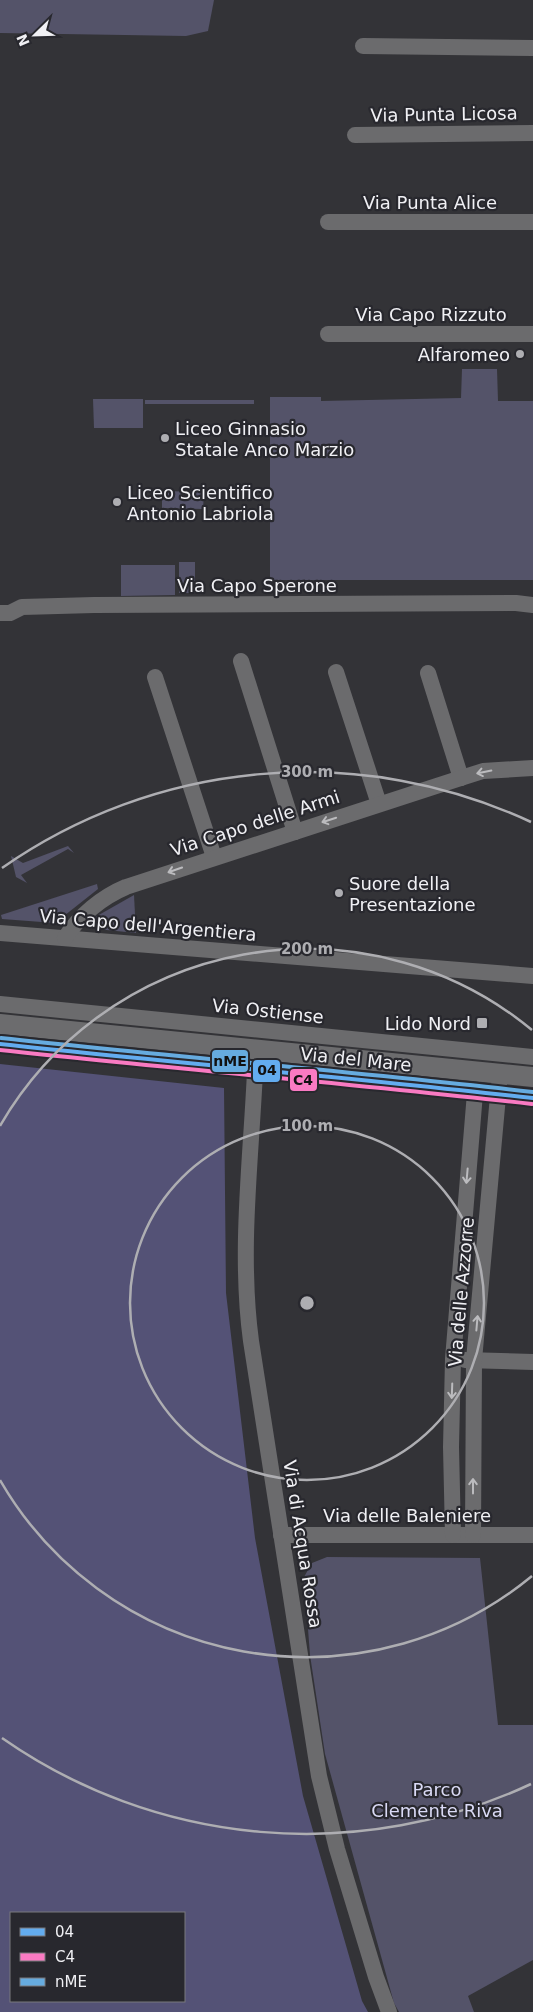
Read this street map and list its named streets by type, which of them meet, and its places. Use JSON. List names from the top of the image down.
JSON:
{
  "streets": {
    "main road": ["Via del Mare"],
    "street": [
      "Via Punta Licosa",
      "Via Punta Alice",
      "Via Capo Rizzuto",
      "Via Capo Sperone",
      "Via Capo delle Armi",
      "Via Capo dell'Argentiera",
      "Via Ostiense",
      "Via delle Azzorre",
      "Via delle Baleniere",
      "Via di Acqua Rossa"
    ]
  },
  "crossings": [
    ["Via Capo delle Armi", "Via Capo dell'Argentiera"],
    ["Via Ostiense", "Via del Mare"],
    ["Via Ostiense", "Via delle Azzorre"],
    ["Via del Mare", "Via delle Azzorre"],
    ["Via delle Azzorre", "Via delle Baleniere"],
    ["Via delle Baleniere", "Via di Acqua Rossa"]
  ],
  "one_way": ["Via Capo delle Armi"],
  "parks": ["Parco Clemente Riva"],
  "places": {
    "other": [
      "Alfaromeo",
      "Liceo Ginnasio Statale Anco Marzio",
      "Liceo Scientifico Antonio Labriola",
      "Suore della Presentazione"
    ],
    "transit": ["Lido Nord"]
  },
  "lines": ["transit line nME", "transit line 04", "transit line C4"],
  "legend": ["04", "C4", "nME"],
  "north": "bottom left",
  "rings": ["300 m", "200 m", "100 m"]
}
